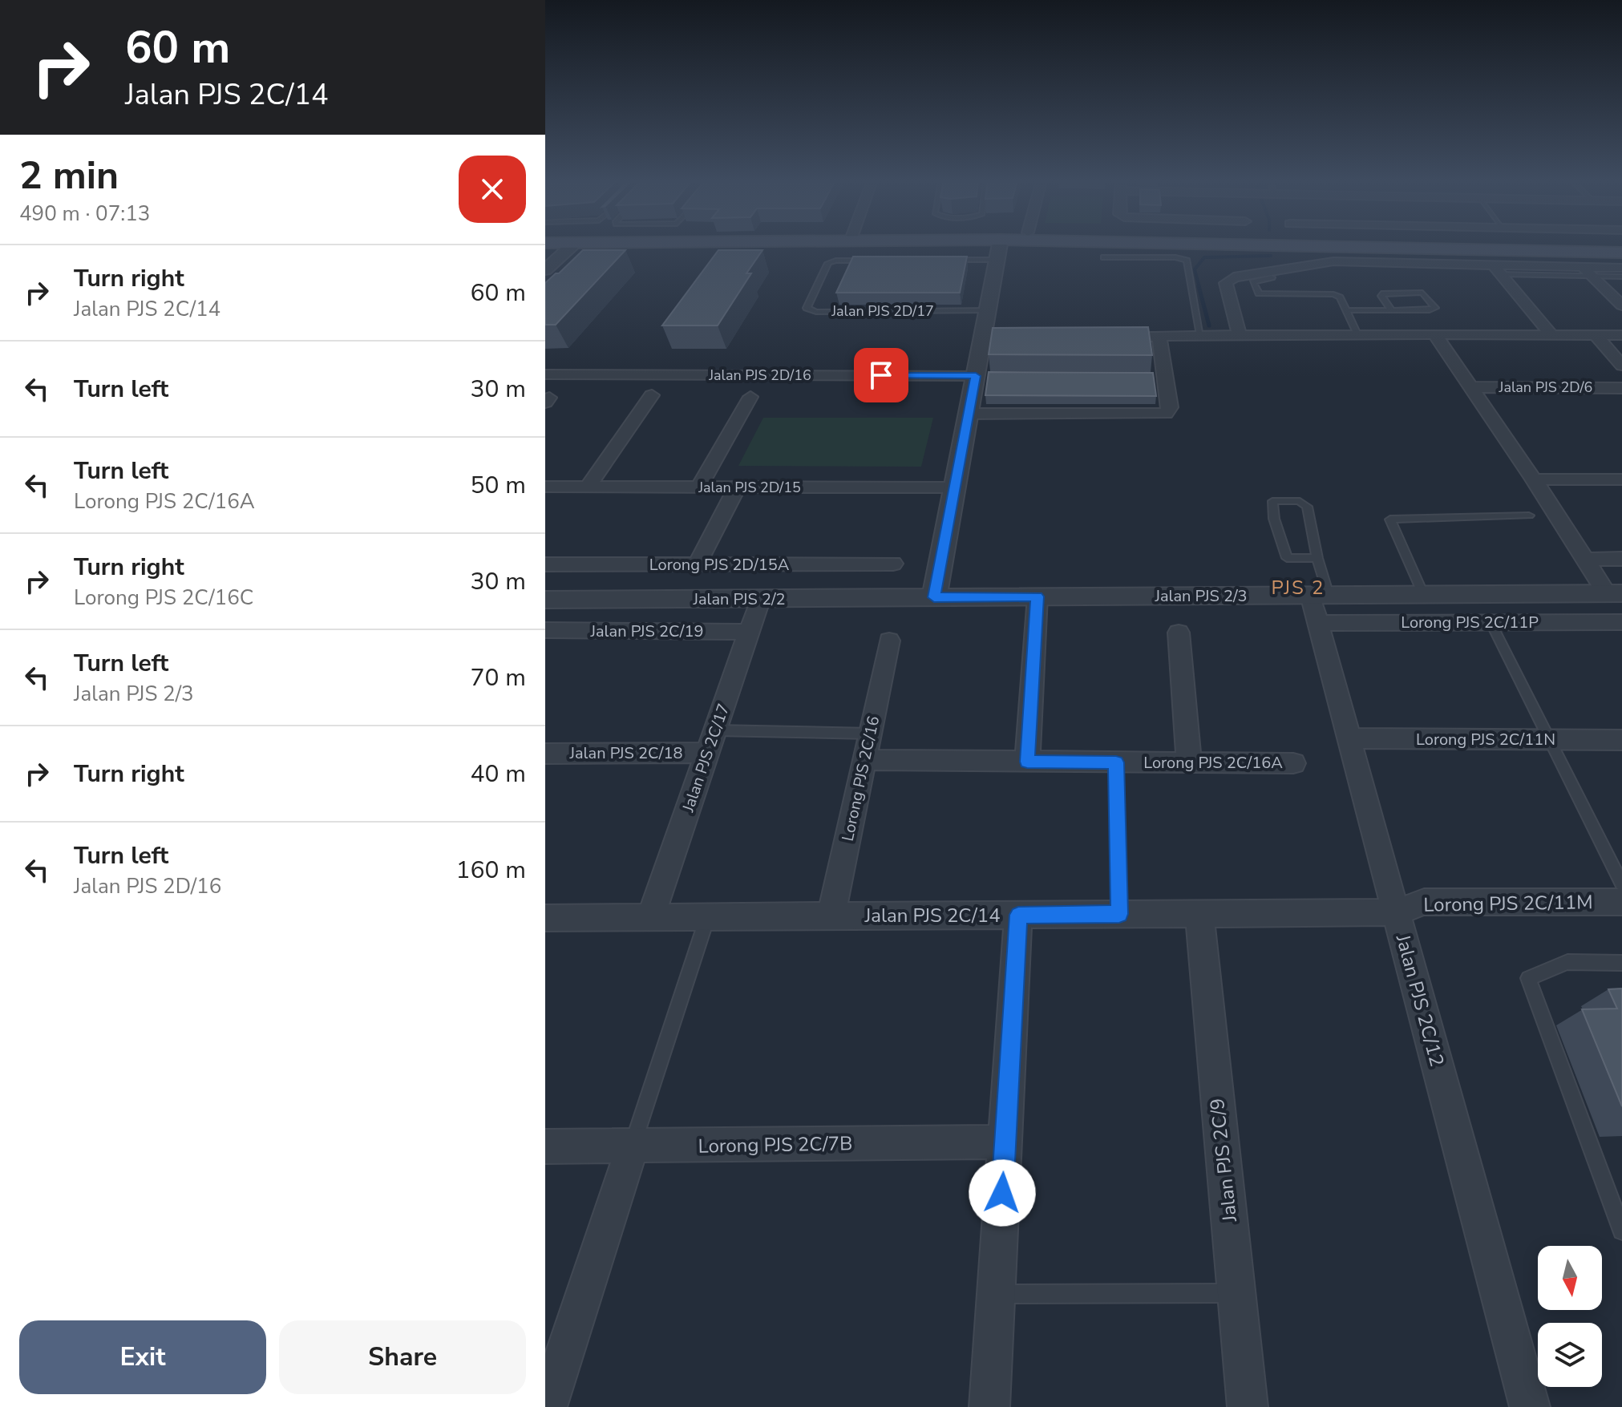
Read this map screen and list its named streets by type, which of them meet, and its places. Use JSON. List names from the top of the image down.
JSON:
{
  "streets": {
    "street": [
      "Jalan PJS 2D/16",
      "Jalan PJS 2D/6",
      "Jalan PJS 2D/15",
      "Lorong PJS 2D/15A",
      "Jalan PJS 2/3",
      "Jalan PJS 2/2",
      "Lorong PJS 2C/11P",
      "Jalan PJS 2C/19",
      "Lorong PJS 2C/11N",
      "Jalan PJS 2C/18",
      "Jalan PJS 2C/17",
      "Lorong PJS 2C/16A",
      "Lorong PJS 2C/16",
      "Lorong PJS 2C/11M",
      "Jalan PJS 2C/14",
      "Jalan PJS 2C/12",
      "Lorong PJS 2C/7B",
      "Jalan PJS 2C/9"
    ],
    "lane": ["Jalan PJS 2D/17"]
  },
  "crossings": [
    ["Jalan PJS 2/3", "Jalan PJS 2/2"],
    ["Jalan PJS 2/3", "Jalan PJS 2C/12"],
    ["Jalan PJS 2/2", "Jalan PJS 2C/17"],
    ["Lorong PJS 2C/11P", "Jalan PJS 2C/12"],
    ["Jalan PJS 2C/19", "Jalan PJS 2C/17"],
    ["Lorong PJS 2C/11N", "Jalan PJS 2C/12"],
    ["Jalan PJS 2C/18", "Jalan PJS 2C/17"],
    ["Jalan PJS 2C/17", "Jalan PJS 2C/14"],
    ["Lorong PJS 2C/16A", "Lorong PJS 2C/16"],
    ["Lorong PJS 2C/16", "Jalan PJS 2C/14"],
    ["Lorong PJS 2C/11M", "Jalan PJS 2C/14"],
    ["Lorong PJS 2C/11M", "Jalan PJS 2C/12"],
    ["Jalan PJS 2C/14", "Jalan PJS 2C/12"],
    ["Jalan PJS 2C/14", "Jalan PJS 2C/9"]
  ],
  "districts": ["PJS 2"],
  "north": "bottom",
  "page": {
    "turn": ["60 m", "Jalan PJS 2C/14"],
    "heading": ["2 min", "490 m · 07:13"],
    "list": [
      {
        "name": "Turn right",
        "note": "Jalan PJS 2C/14",
        "value": "60 m"
      },
      {
        "name": "Turn left",
        "value": "30 m"
      },
      {
        "name": "Turn left",
        "note": "Lorong PJS 2C/16A",
        "value": "50 m"
      },
      {
        "name": "Turn right",
        "note": "Lorong PJS 2C/16C",
        "value": "30 m"
      },
      {
        "name": "Turn left",
        "note": "Jalan PJS 2/3",
        "value": "70 m"
      },
      {
        "name": "Turn right",
        "value": "40 m"
      },
      {
        "name": "Turn left",
        "note": "Jalan PJS 2D/16",
        "value": "160 m"
      }
    ],
    "buttons": ["Exit", "Share"]
  }
}
